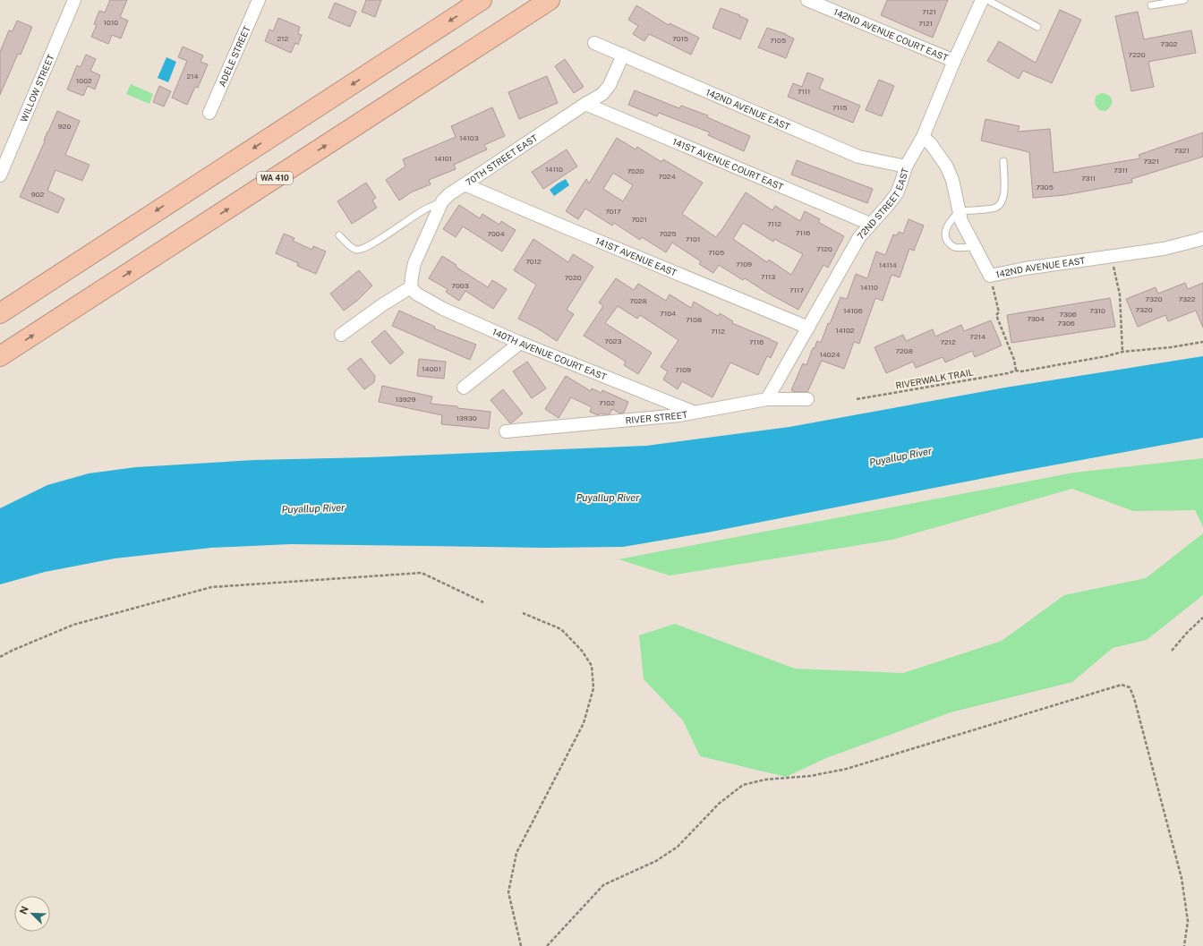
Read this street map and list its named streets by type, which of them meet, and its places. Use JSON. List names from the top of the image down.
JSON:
{
  "streets": {
    "highway": ["WA 410"],
    "street": [
      "142ND AVENUE COURT EAST",
      "ADELE STREET",
      "WILLOW STREET",
      "142ND AVENUE EAST",
      "70TH STREET EAST",
      "141ST AVENUE COURT EAST",
      "72ND STREET EAST",
      "141ST AVENUE EAST",
      "140TH AVENUE COURT EAST",
      "RIVER STREET"
    ],
    "path": ["RIVERWALK TRAIL"]
  },
  "crossings": [
    ["142ND AVENUE COURT EAST", "72ND STREET EAST"],
    ["142ND AVENUE EAST", "70TH STREET EAST"],
    ["142ND AVENUE EAST", "72ND STREET EAST"],
    ["70TH STREET EAST", "141ST AVENUE COURT EAST"],
    ["70TH STREET EAST", "141ST AVENUE EAST"],
    ["70TH STREET EAST", "140TH AVENUE COURT EAST"],
    ["141ST AVENUE COURT EAST", "72ND STREET EAST"],
    ["72ND STREET EAST", "141ST AVENUE EAST"],
    ["72ND STREET EAST", "RIVER STREET"],
    ["140TH AVENUE COURT EAST", "RIVER STREET"]
  ],
  "water": ["Puyallup River"],
  "house_numbers": [
    "7121",
    "1010",
    "7121",
    "212",
    "7015",
    "7105",
    "7302",
    "7220",
    "214",
    "1002",
    "7111",
    "7115",
    "920",
    "14103",
    "7321",
    "14101",
    "7321",
    "14110",
    "7311",
    "7020",
    "7024",
    "7311",
    "7305",
    "902",
    "7017",
    "7021",
    "7112",
    "7116",
    "7004",
    "7025",
    "7101",
    "7120",
    "7105",
    "7012",
    "7109",
    "14114",
    "7113",
    "7020",
    "7003",
    "14110",
    "7117",
    "7320",
    "7322",
    "7028",
    "7320",
    "14106",
    "7310",
    "7104",
    "7306",
    "7304",
    "7108",
    "7306",
    "14102",
    "7112",
    "7214",
    "7023",
    "7116",
    "7212",
    "7208",
    "14024",
    "14001",
    "7109",
    "13929",
    "7102",
    "13930"
  ],
  "north": "top left"
}
